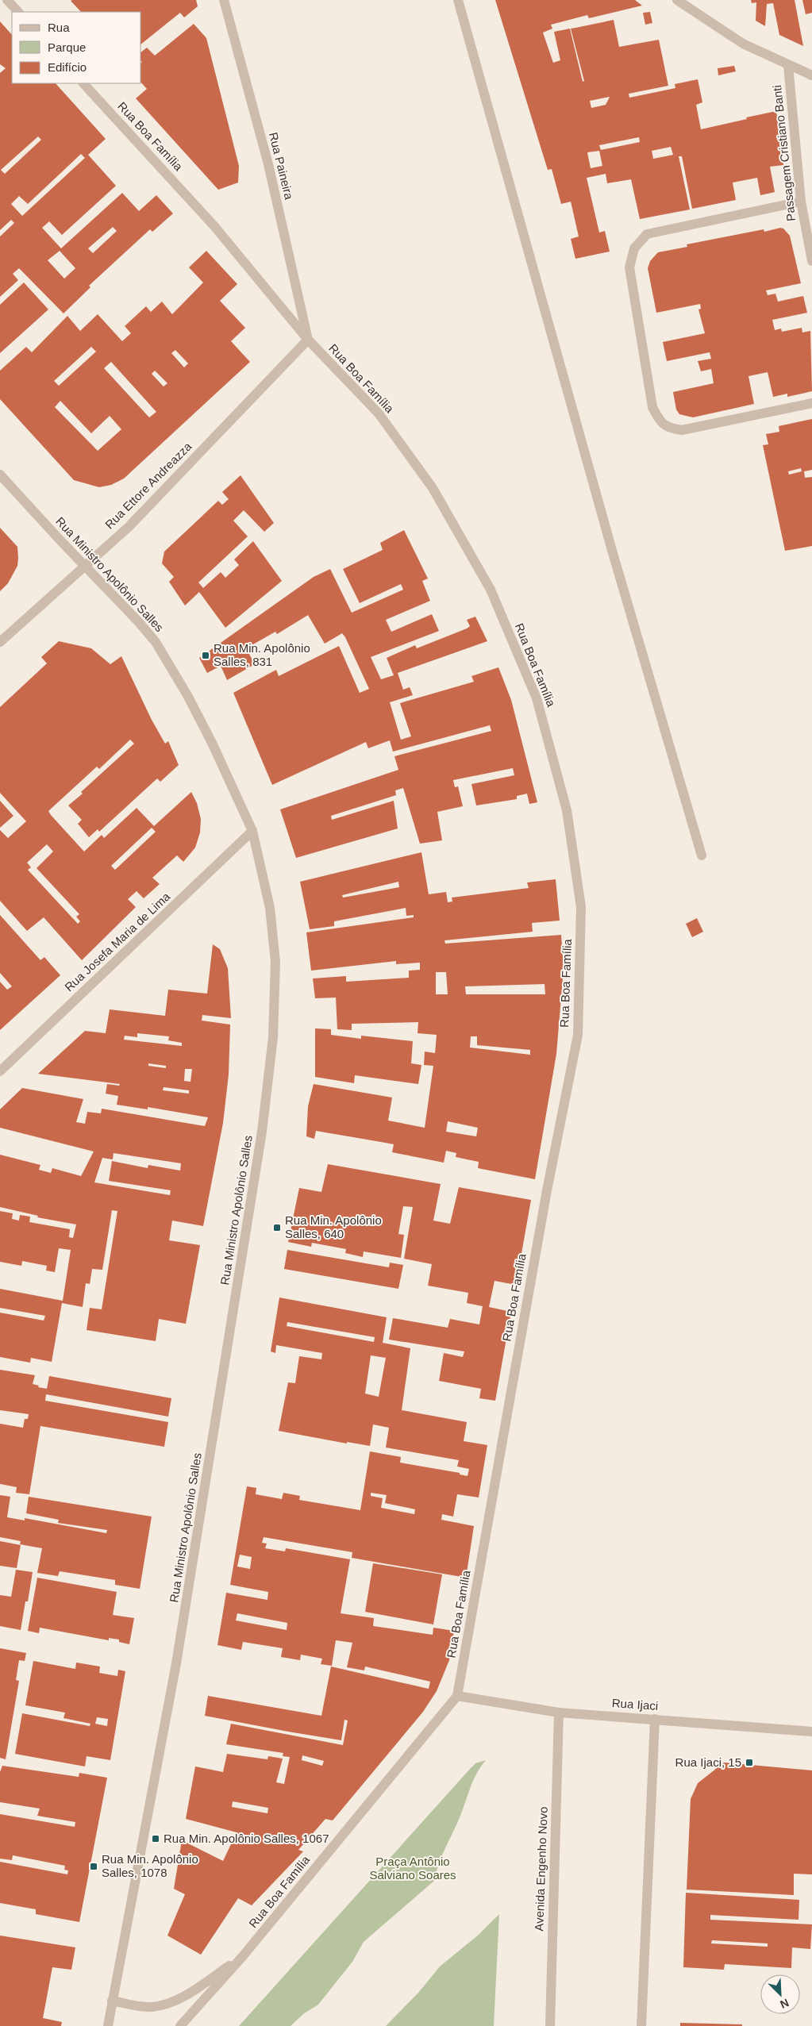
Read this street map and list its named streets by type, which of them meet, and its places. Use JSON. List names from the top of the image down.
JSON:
{
  "streets": {
    "street": [
      "Rua Boa Família",
      "Passagem Cristiano Banti",
      "Rua Paineira",
      "Rua Ettore Andreazza",
      "Rua Ministro Apolônio Salles",
      "Rua Josefa Maria de Lima",
      "Rua Ijaci",
      "Avenida Engenho Novo"
    ]
  },
  "crossings": [
    ["Rua Boa Família", "Rua Paineira"],
    ["Rua Boa Família", "Rua Ettore Andreazza"],
    ["Rua Boa Família", "Rua Ministro Apolônio Salles"],
    ["Rua Boa Família", "Rua Ijaci"],
    ["Rua Paineira", "Rua Ettore Andreazza"],
    ["Rua Ettore Andreazza", "Rua Ministro Apolônio Salles"],
    ["Rua Ministro Apolônio Salles", "Rua Josefa Maria de Lima"],
    ["Rua Ijaci", "Avenida Engenho Novo"]
  ],
  "parks": ["Praça Antônio Salviano Soares"],
  "places": {
    "transit": [
      "Rua Min. Apolônio Salles, 831",
      "Rua Min. Apolônio Salles, 640",
      "Rua Ijaci, 15",
      "Rua Min. Apolônio Salles, 1067",
      "Rua Min. Apolônio Salles, 1078"
    ]
  },
  "legend": ["Rua", "Parque", "Edifício"],
  "north": "bottom right"
}
